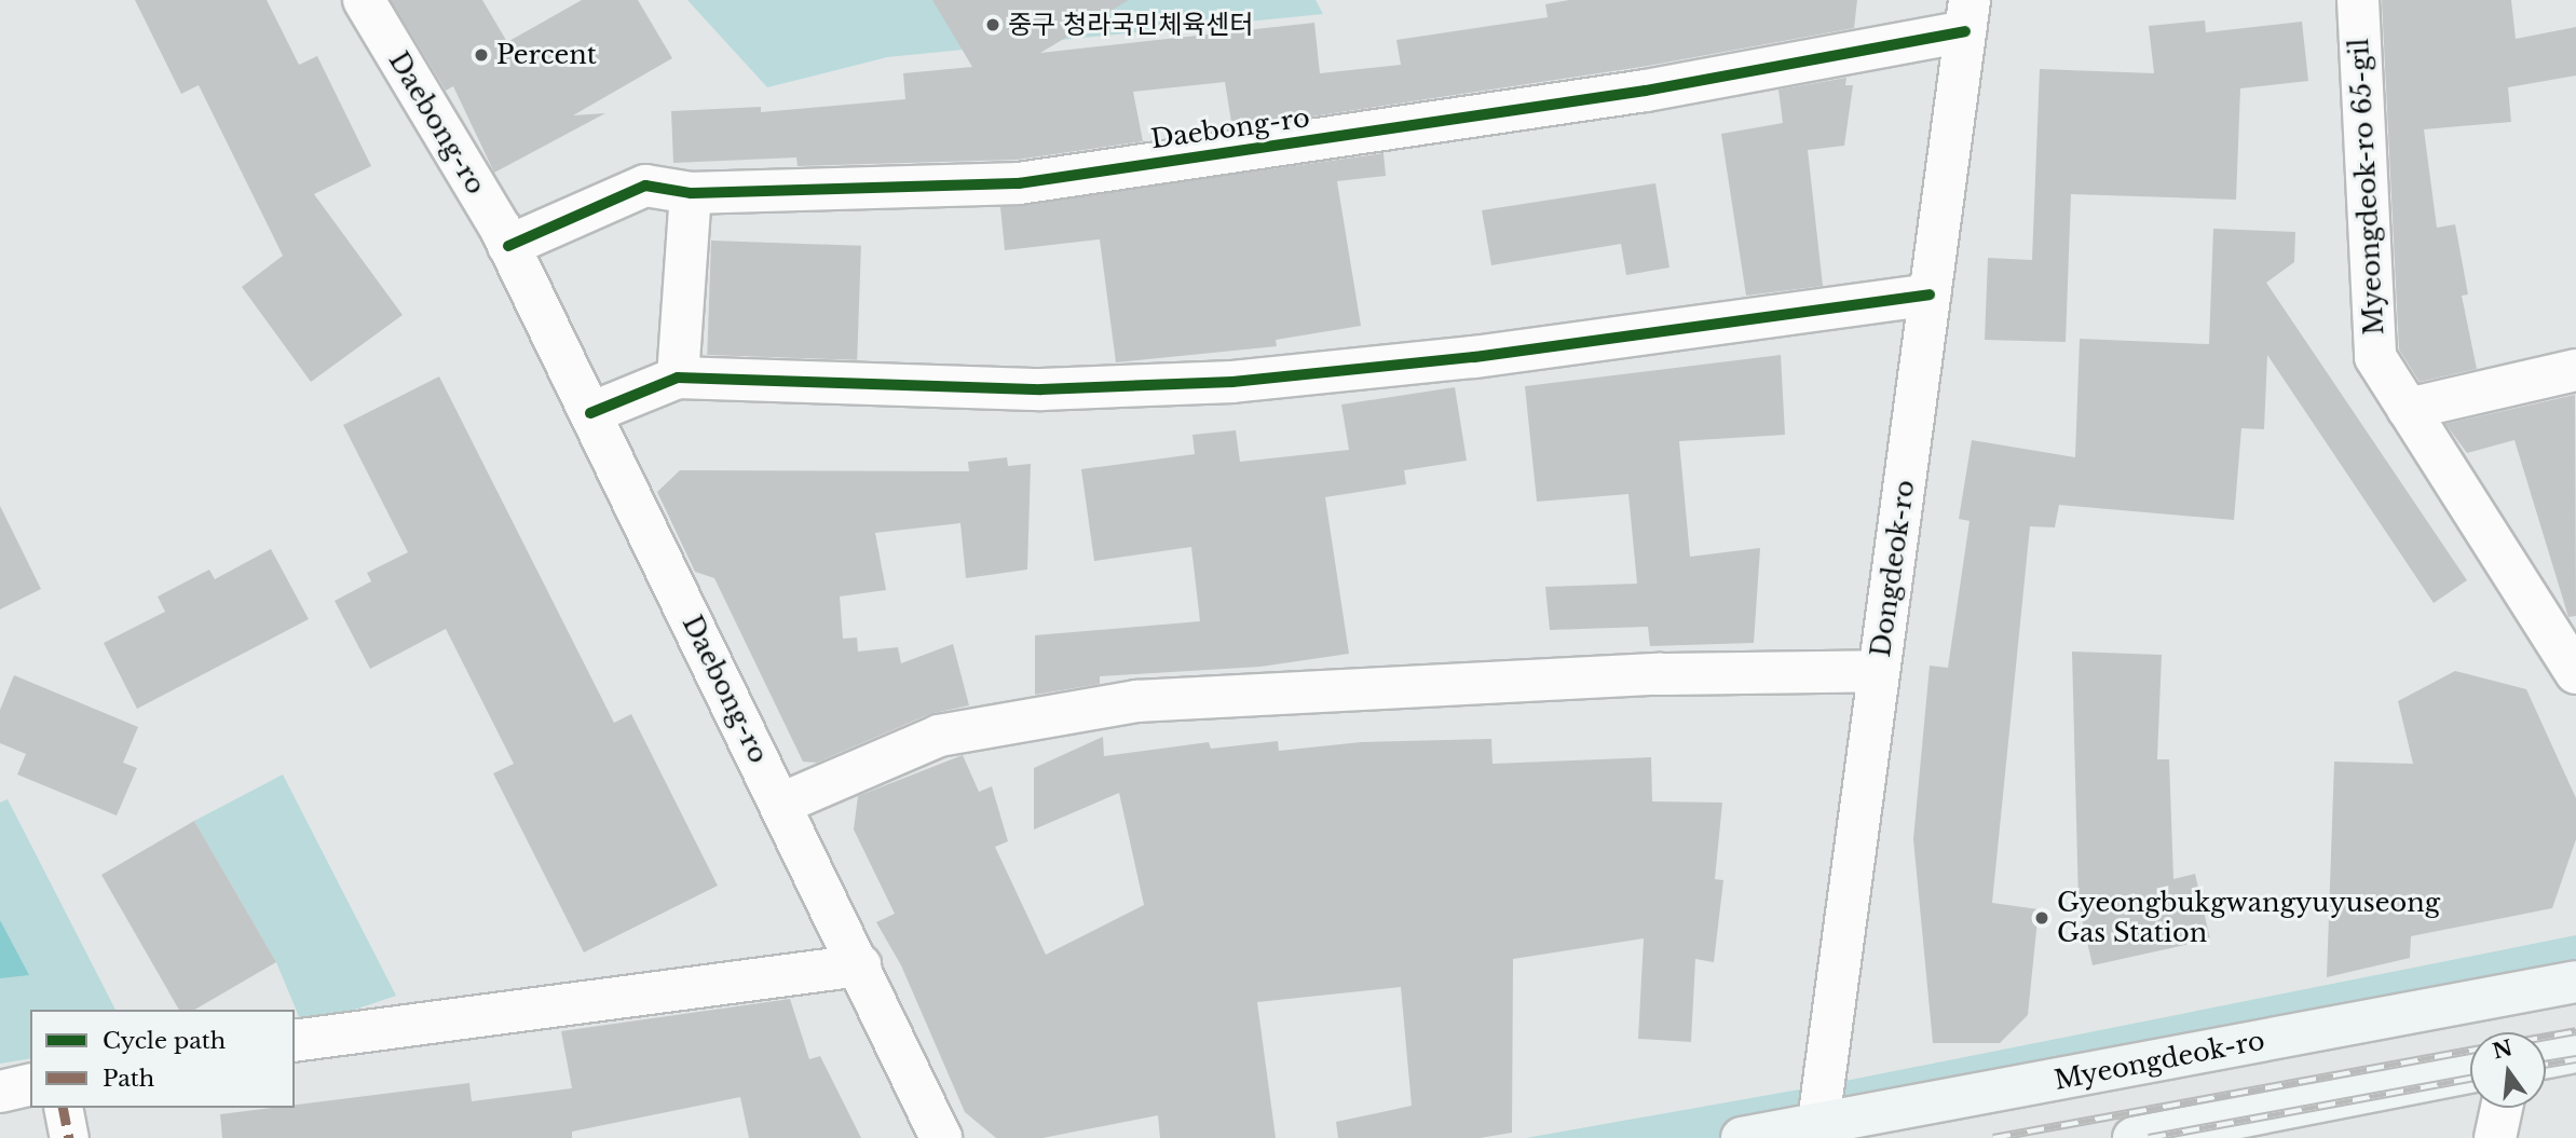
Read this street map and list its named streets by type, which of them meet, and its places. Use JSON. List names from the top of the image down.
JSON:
{
  "streets": {
    "main road": ["Myeongdeok-ro"],
    "street": ["Daebong-ro", "Myeongdeok-ro 65-gil", "Dongdeok-ro"]
  },
  "crossings": [
    ["Daebong-ro", "Dongdeok-ro"],
    ["Dongdeok-ro", "Myeongdeok-ro"]
  ],
  "places": ["중구 청라국민체육센터", "Percent", "Gyeongbukgwangyuyuseong Gas Station"],
  "legend": ["Cycle path", "Path"],
  "north": "top"
}
